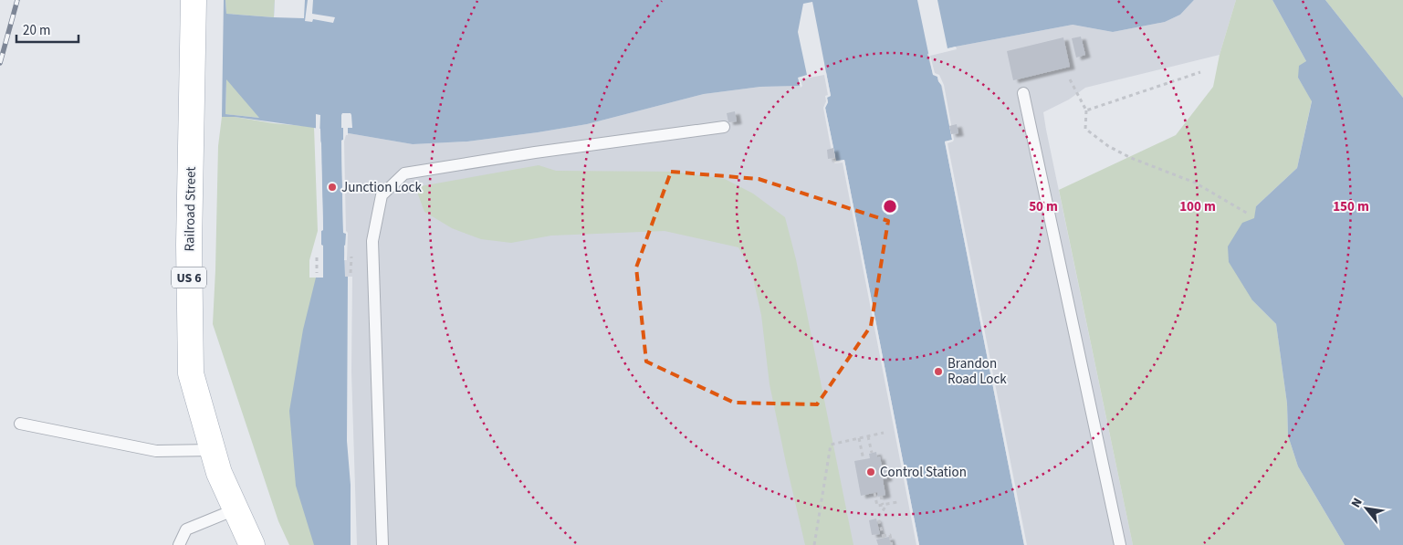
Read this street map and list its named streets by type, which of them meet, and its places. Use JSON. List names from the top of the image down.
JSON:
{
  "streets": {
    "main road": ["Railroad Street", "US 6"]
  },
  "places": ["Junction Lock", "Brandon Road Lock", "Control Station"],
  "scale_bar": "20 m",
  "north": "top left",
  "rings": ["50 m", "100 m", "150 m"]
}
